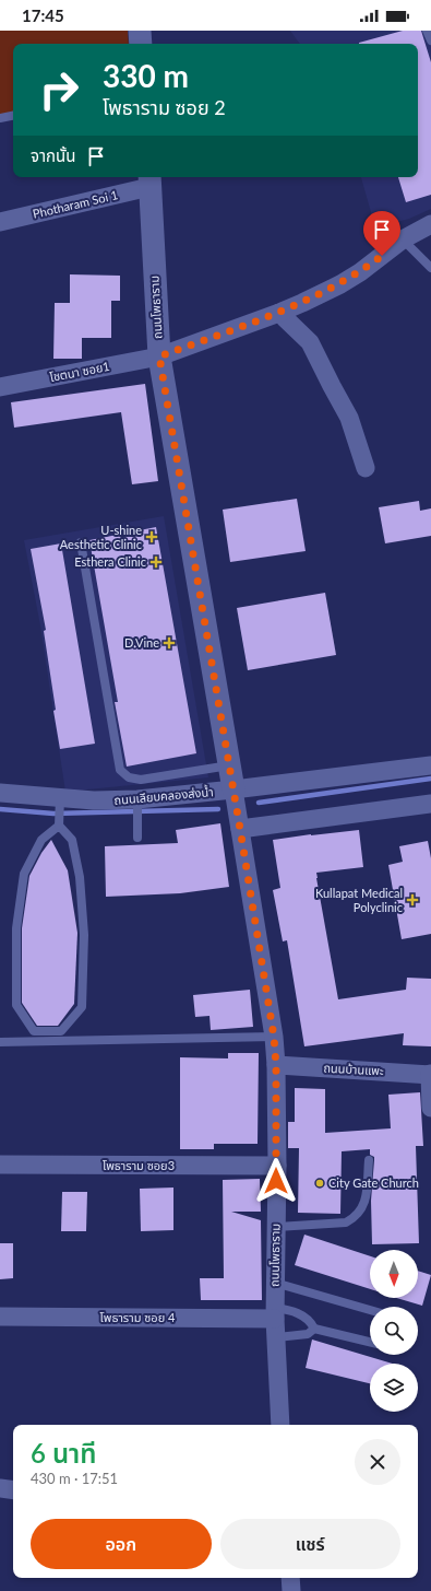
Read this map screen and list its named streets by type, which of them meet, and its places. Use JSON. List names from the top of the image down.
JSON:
{
  "streets": {
    "street": [
      "Photharam Soi 1",
      "ถนนโพธาราม",
      "โชตนา ซอย1",
      "ถนนเลียบคลองส่งน้ำ",
      "ถนนบ้านแพะ",
      "โพธาราม ซอย3",
      "โพธาราม ซอย 4"
    ]
  },
  "crossings": [
    ["Photharam Soi 1", "ถนนโพธาราม"],
    ["ถนนโพธาราม", "โชตนา ซอย1"],
    ["ถนนโพธาราม", "ถนนเลียบคลองส่งน้ำ"],
    ["ถนนโพธาราม", "ถนนบ้านแพะ"],
    ["ถนนโพธาราม", "โพธาราม ซอย3"],
    ["ถนนโพธาราม", "โพธาราม ซอย 4"]
  ],
  "places": {
    "health": [
      "U-shine Aesthetic Clinic",
      "Esthera Clinic",
      "D.Vine",
      "Kullapat Medical Polyclinic"
    ],
    "other": ["City Gate Church"]
  },
  "north": "bottom",
  "page": {
    "status": "17:45",
    "turn": ["330 m", "โพธาราม ซอย 2"],
    "then": "จากนั้น",
    "heading": ["6 นาที", "430 m · 17:51"],
    "buttons": ["ออก", "แชร์"]
  }
}
